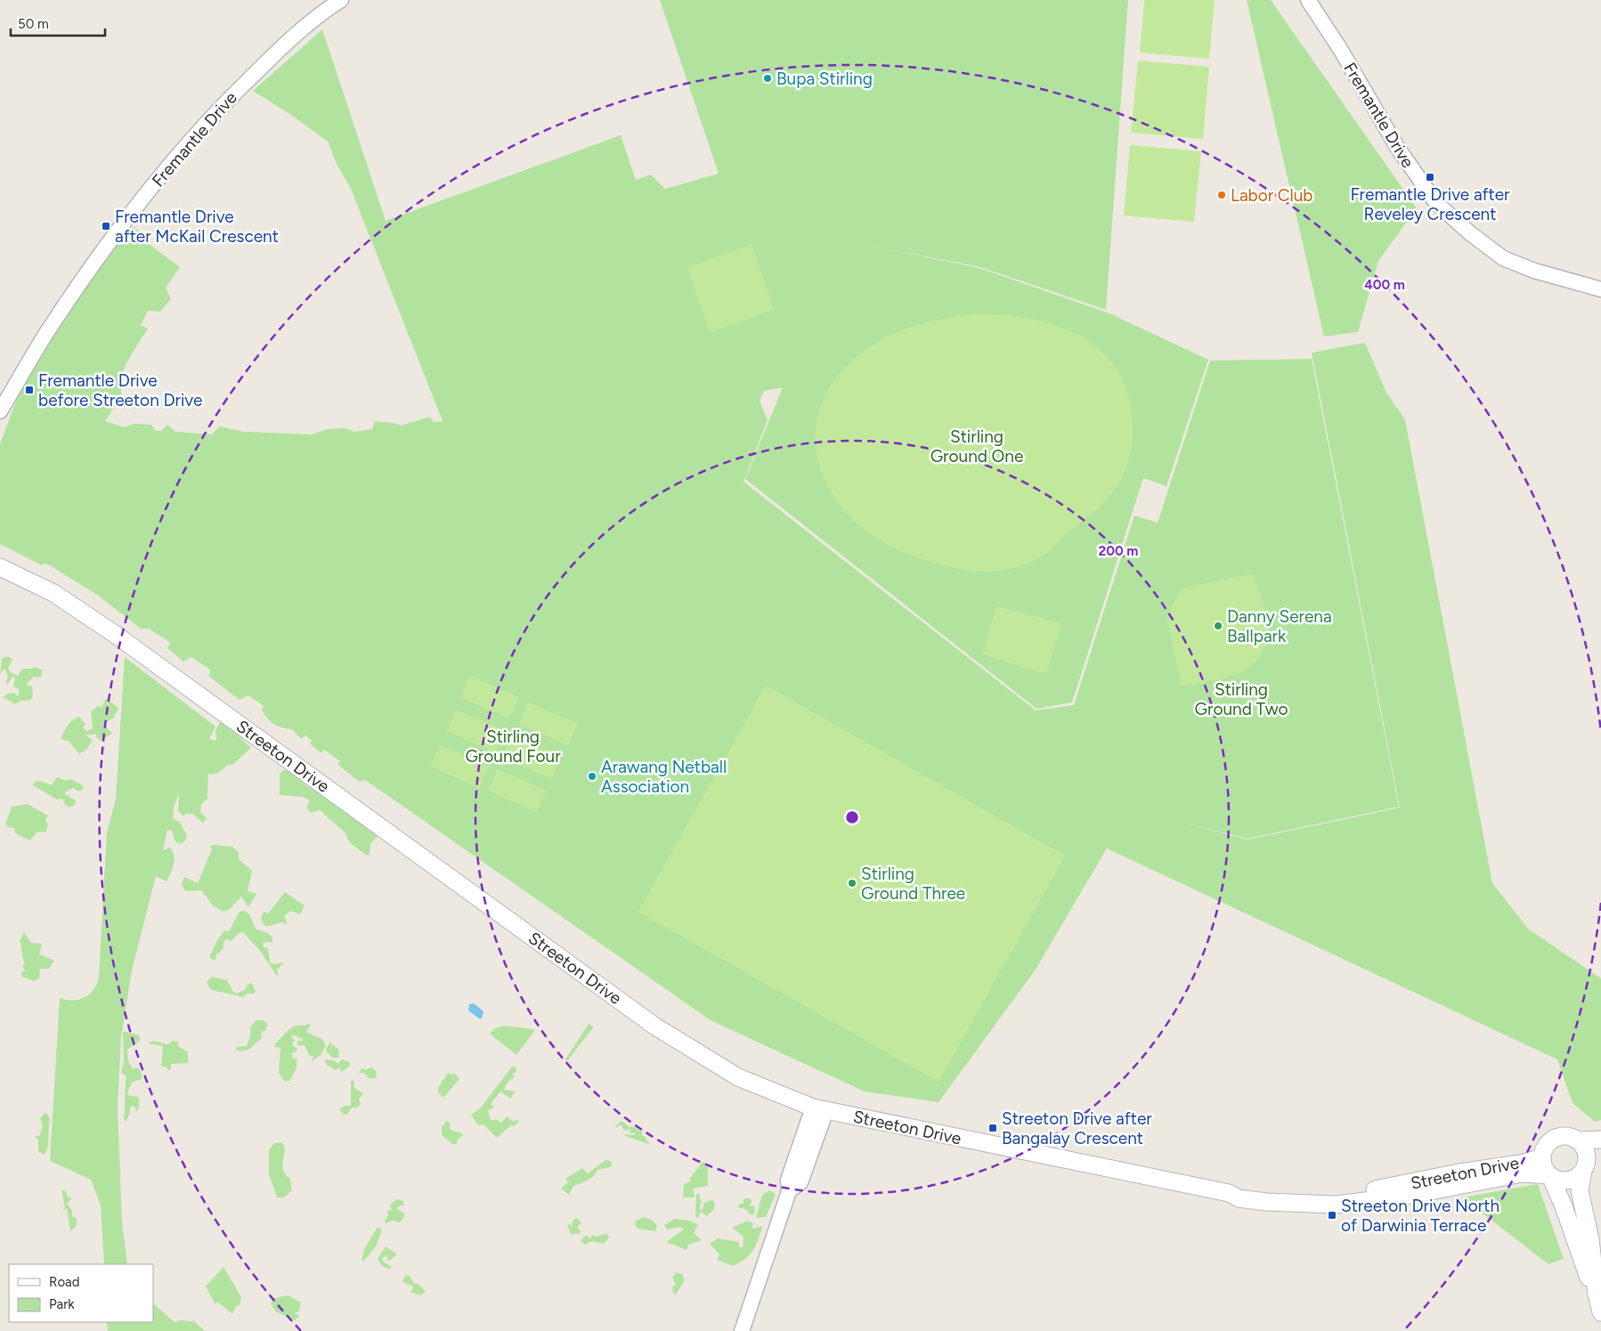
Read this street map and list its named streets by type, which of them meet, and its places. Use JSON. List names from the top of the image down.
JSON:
{
  "streets": {
    "main road": ["Streeton Drive"],
    "street": ["Fremantle Drive"]
  },
  "parks": ["Stirling Ground One", "Stirling Ground Two", "Stirling Ground Four"],
  "places": {
    "other": [
      "Bupa Stirling",
      "Labor Club",
      "Danny Serena Ballpark",
      "Arawang Netball Association",
      "Stirling Ground Three"
    ],
    "transit": [
      "Fremantle Drive after Reveley Crescent",
      "Fremantle Drive after McKail Crescent",
      "Fremantle Drive before Streeton Drive",
      "Streeton Drive after Bangalay Crescent",
      "Streeton Drive North of Darwinia Terrace"
    ]
  },
  "legend": ["Road", "Park"],
  "scale_bar": "50 m",
  "rings": ["400 m", "200 m"]
}
